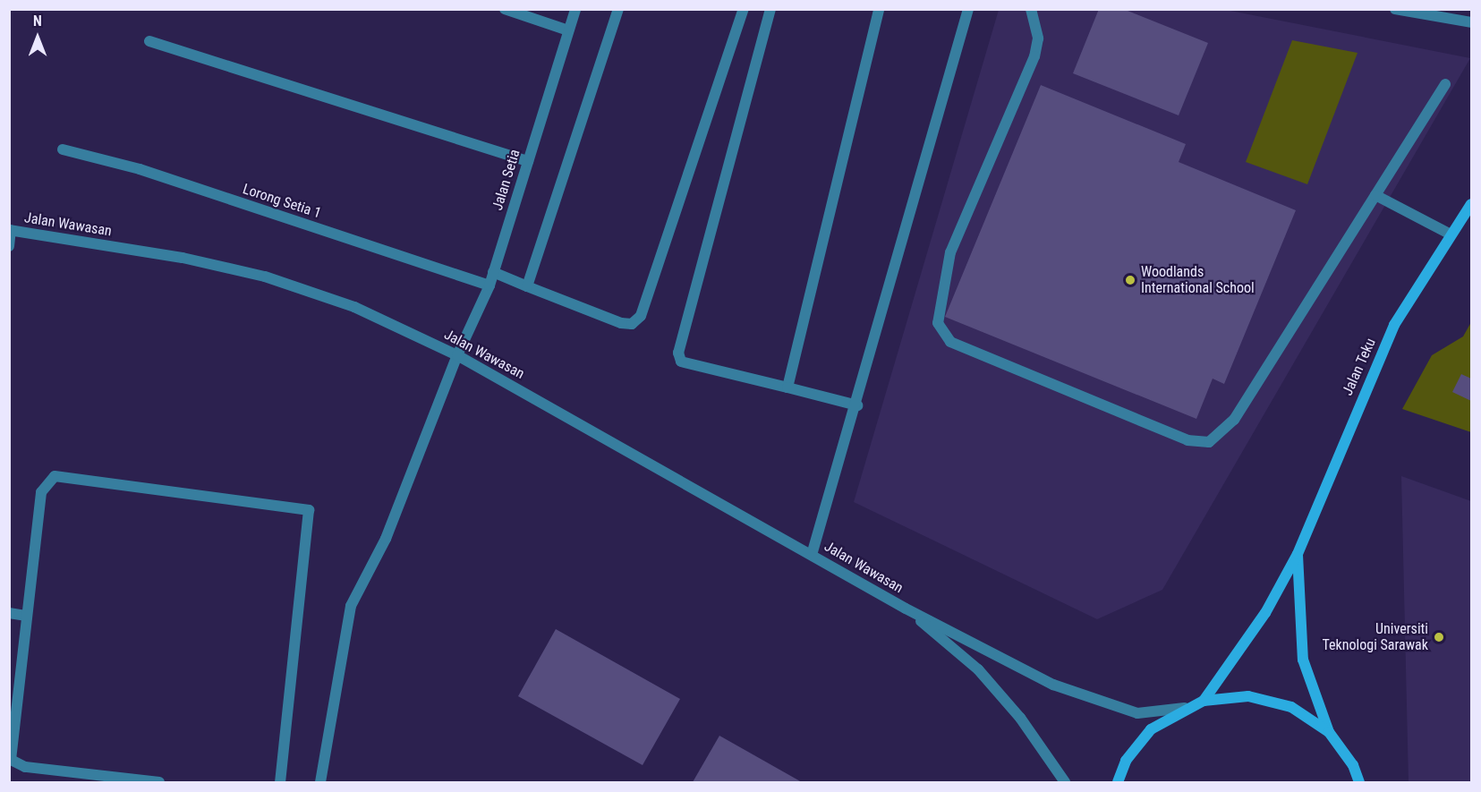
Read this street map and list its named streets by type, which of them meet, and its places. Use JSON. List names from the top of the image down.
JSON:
{
  "streets": {
    "main road": ["Jalan Teku"],
    "street": ["Jalan Setia", "Lorong Setia 1", "Jalan Wawasan"]
  },
  "crossings": [
    ["Jalan Setia", "Lorong Setia 1"],
    ["Jalan Setia", "Jalan Wawasan"]
  ],
  "places": ["Woodlands International School", "Universiti Teknologi Sarawak"],
  "north": "top"
}
